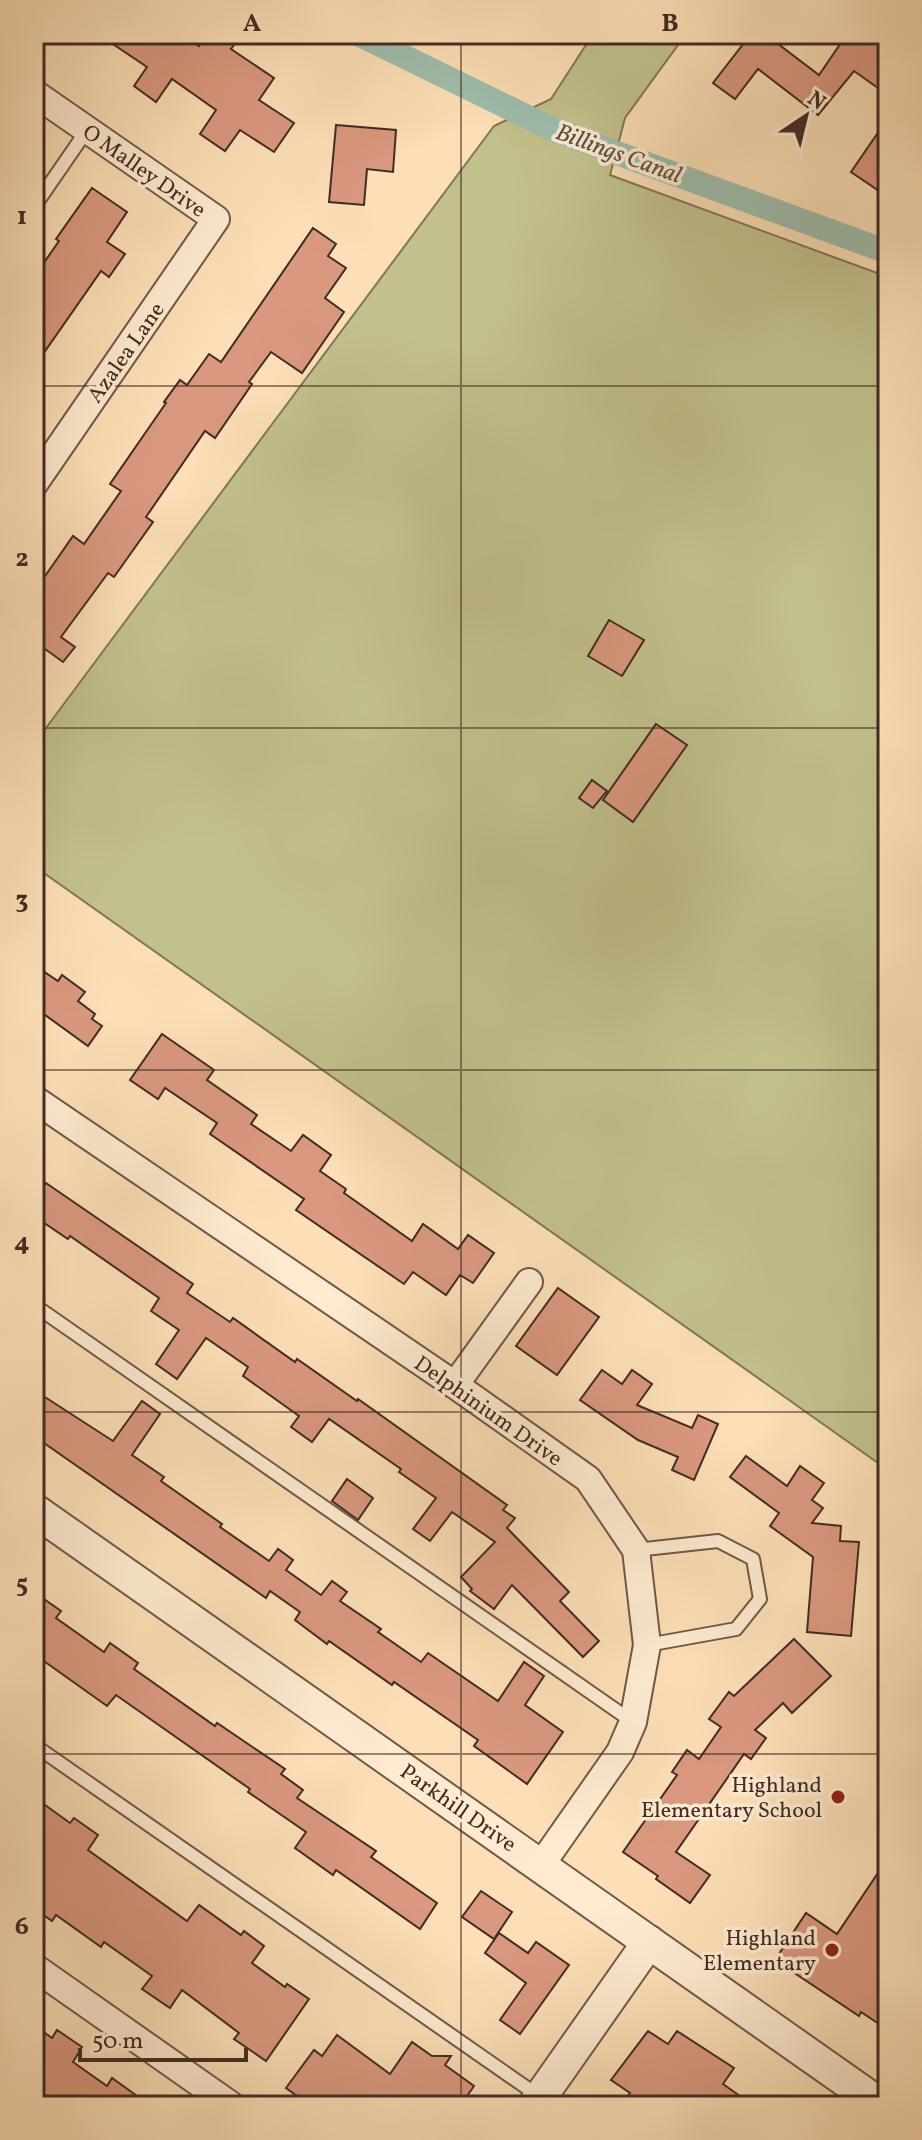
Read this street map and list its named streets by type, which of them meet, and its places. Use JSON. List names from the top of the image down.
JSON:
{
  "streets": {
    "street": [
      "O Malley Drive",
      "Azalea Lane",
      "Delphinium Drive",
      "Parkhill Drive"
    ]
  },
  "crossings": [
    ["O Malley Drive", "Azalea Lane"],
    ["Delphinium Drive", "Parkhill Drive"]
  ],
  "water": ["Billings Canal"],
  "places": ["Highland Elementary School", "Highland Elementary"],
  "scale_bar": "50 m",
  "north": "top right",
  "grid": {
    "columns": ["A", "B"],
    "rows": [
      "1",
      "2",
      "3",
      "4",
      "5",
      "6"
    ]
  }
}
